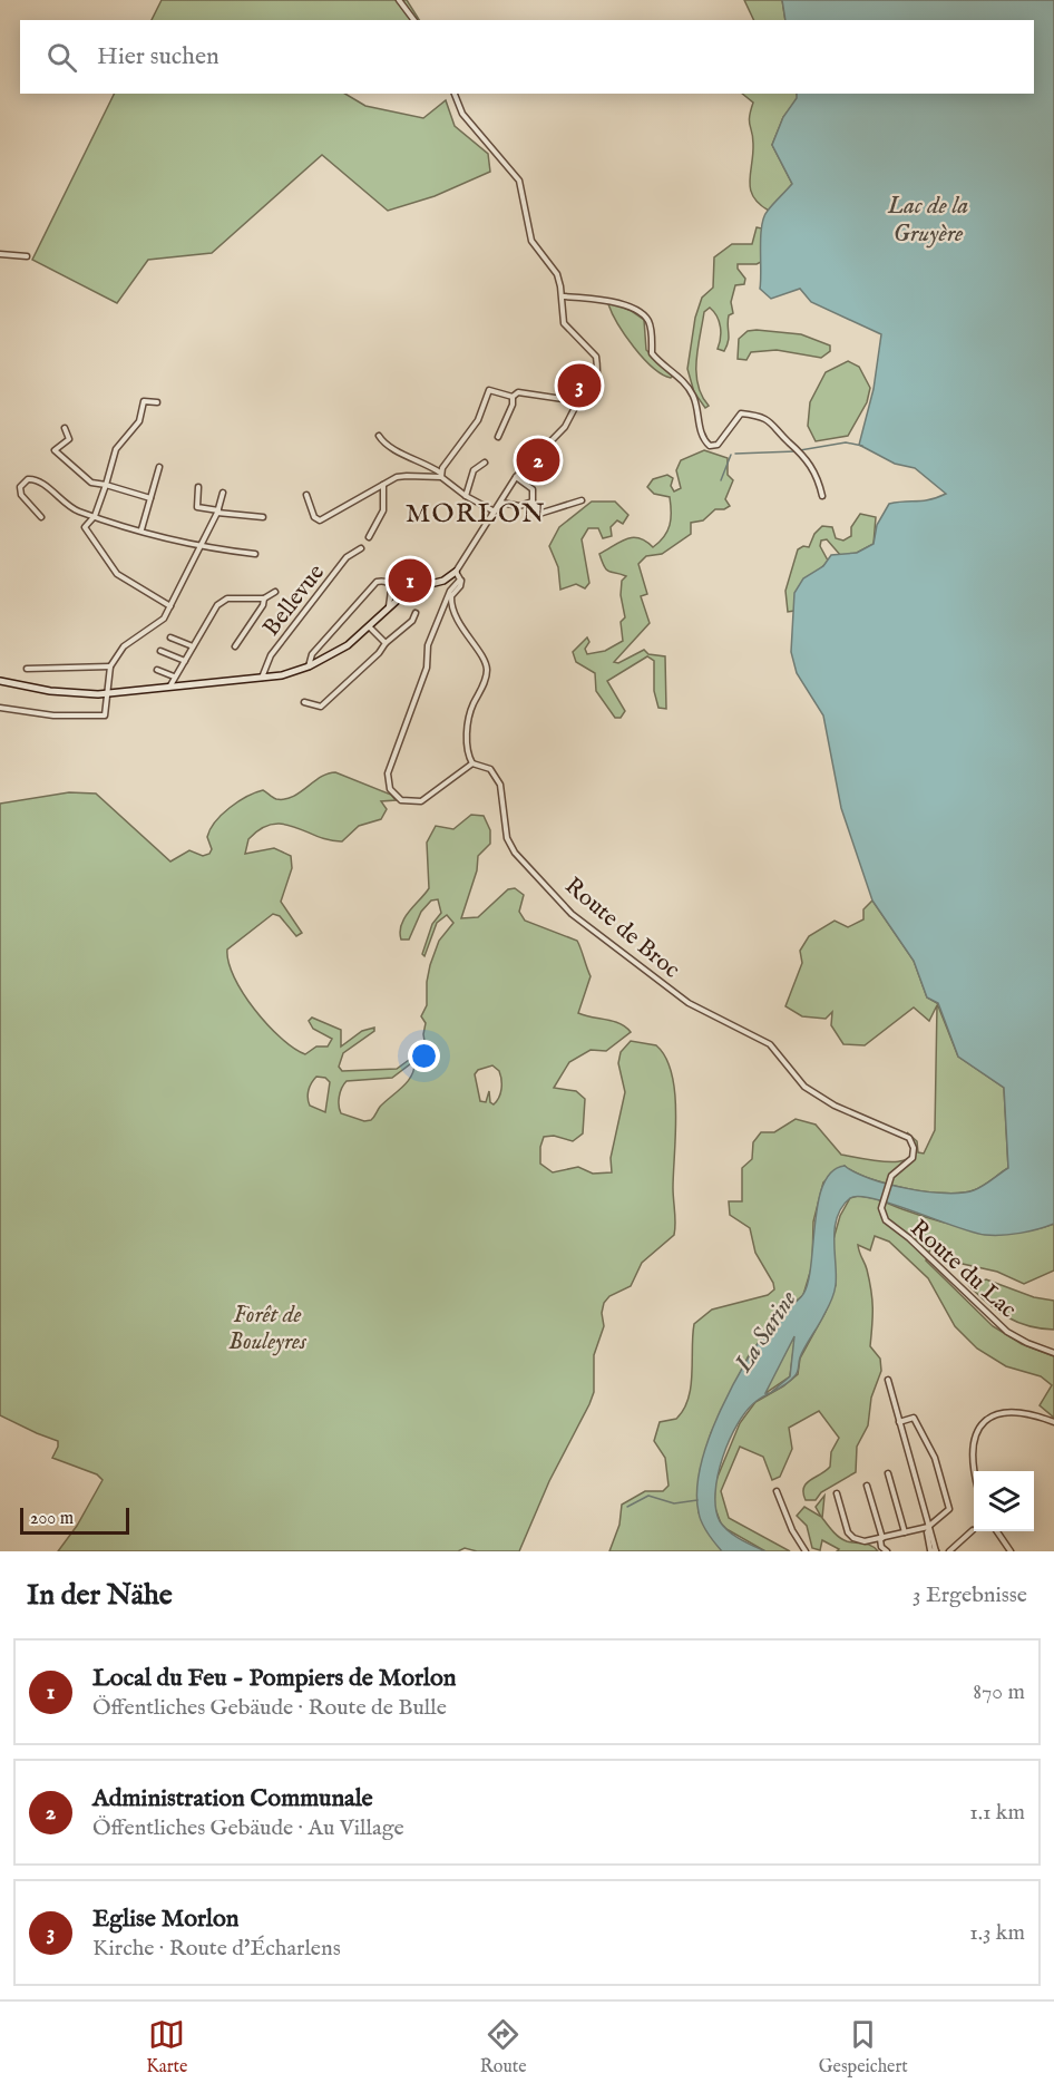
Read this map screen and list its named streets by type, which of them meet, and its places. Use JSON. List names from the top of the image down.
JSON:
{
  "streets": {
    "street": ["Bellevue", "Route de Broc", "Route du Lac"]
  },
  "crossings": [
    ["Route de Broc", "Route du Lac"]
  ],
  "districts": ["MORLON"],
  "water": ["Lac de la Gruyère", "La Sarine"],
  "parks": ["Forêt de Bouleyres"],
  "scale_bar": "200 m",
  "page": {
    "search": "Hier suchen",
    "pins": ["3", "2", "1"],
    "scale": "200 m",
    "heading": ["In der Nähe", "3 Ergebnisse"],
    "list": [
      {
        "mark": "1",
        "name": "Local du Feu - Pompiers de Morlon",
        "note": "Öffentliches Gebäude · Route de Bulle",
        "value": "870 m"
      },
      {
        "mark": "2",
        "name": "Administration Communale",
        "note": "Öffentliches Gebäude · Au Village",
        "value": "1.1 km"
      },
      {
        "mark": "3",
        "name": "Eglise Morlon",
        "note": "Kirche · Route d'Écharlens",
        "value": "1.3 km"
      }
    ],
    "nav": ["Karte", "Route", "Gespeichert"]
  }
}
